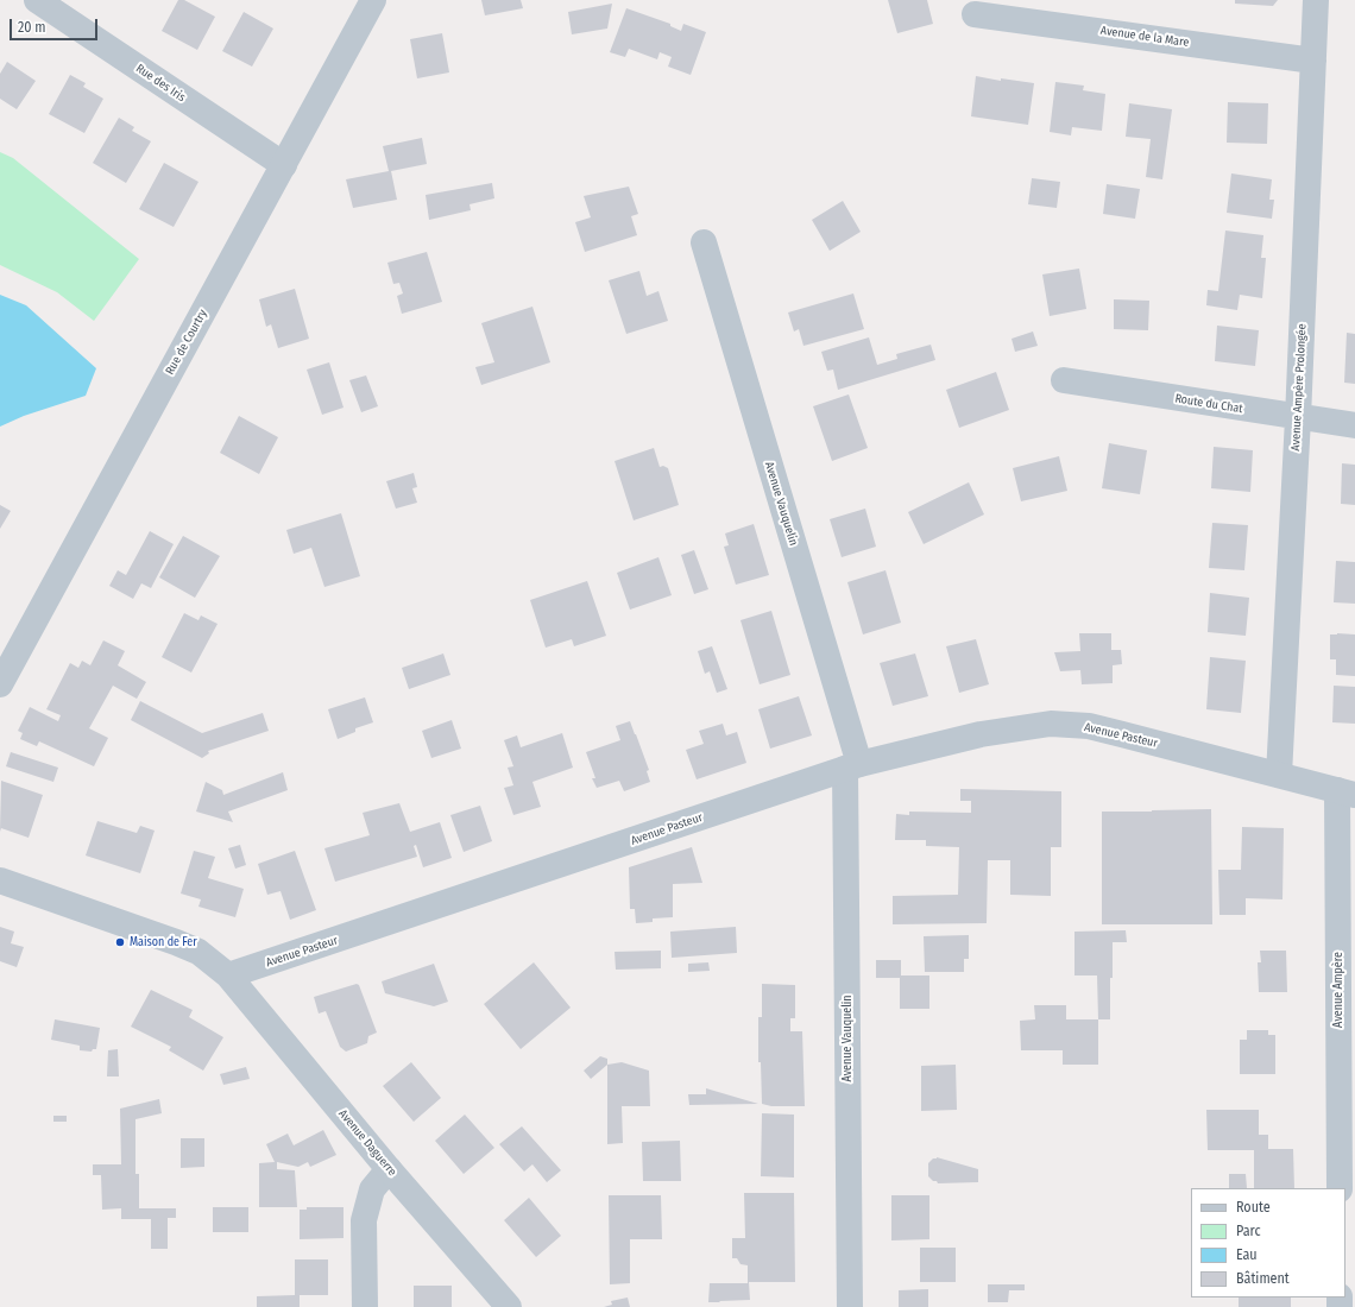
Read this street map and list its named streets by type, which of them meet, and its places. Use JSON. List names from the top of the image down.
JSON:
{
  "streets": {
    "street": [
      "Avenue de la Mare",
      "Rue des Iris",
      "Rue de Courtry",
      "Avenue Ampère Prolongée",
      "Route du Chat",
      "Avenue Vauquelin",
      "Avenue Pasteur",
      "Avenue Ampère",
      "Avenue Daguerre"
    ]
  },
  "crossings": [
    ["Avenue de la Mare", "Avenue Ampère Prolongée"],
    ["Rue des Iris", "Rue de Courtry"],
    ["Avenue Ampère Prolongée", "Route du Chat"],
    ["Avenue Ampère Prolongée", "Avenue Pasteur"],
    ["Avenue Vauquelin", "Avenue Pasteur"],
    ["Avenue Pasteur", "Avenue Ampère"],
    ["Avenue Pasteur", "Avenue Daguerre"]
  ],
  "places": ["Maison de Fer"],
  "legend": [
    "Route",
    "Parc",
    "Eau",
    "Bâtiment"
  ],
  "scale_bar": "20 m"
}
